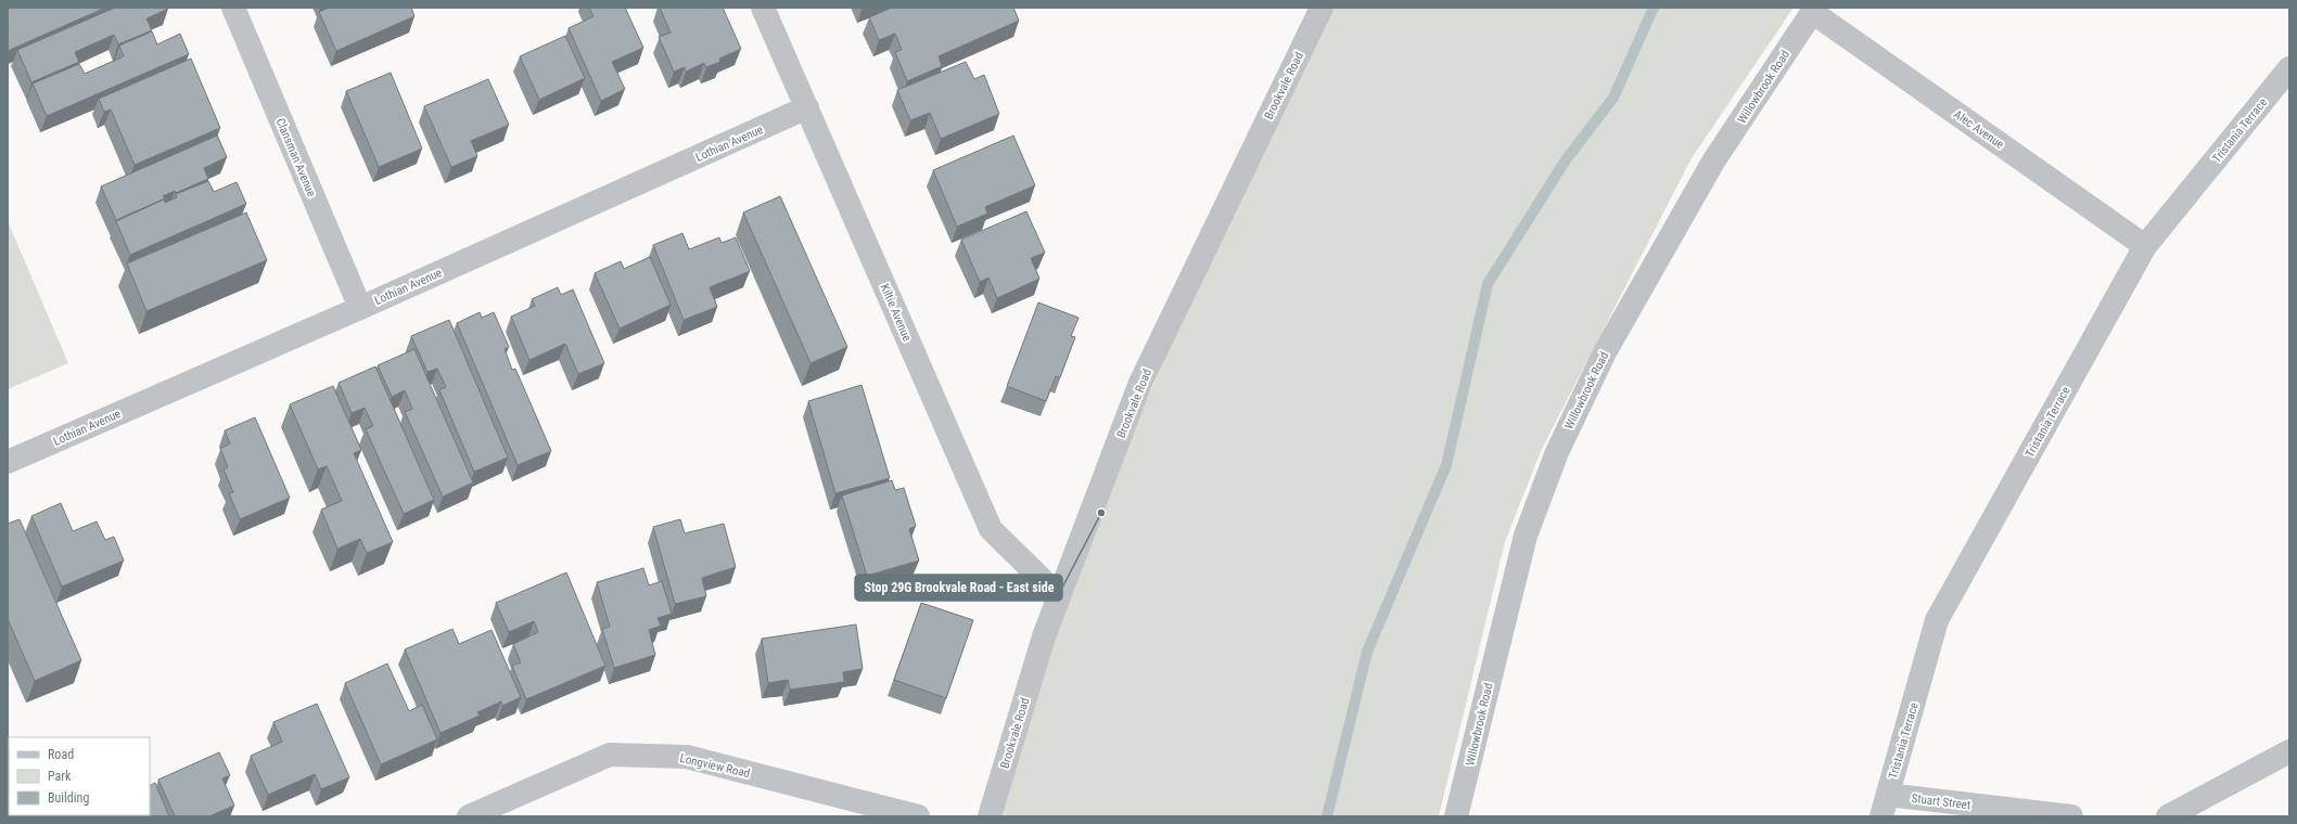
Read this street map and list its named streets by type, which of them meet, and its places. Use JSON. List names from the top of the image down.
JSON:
{
  "streets": {
    "street": [
      "Brookvale Road",
      "Willowbrook Road",
      "Alec Avenue",
      "Tristania Terrace",
      "Lothian Avenue",
      "Clansman Avenue",
      "Kiltie Avenue",
      "Longview Road",
      "Stuart Street"
    ]
  },
  "crossings": [
    ["Brookvale Road", "Kiltie Avenue"],
    ["Willowbrook Road", "Alec Avenue"],
    ["Alec Avenue", "Tristania Terrace"],
    ["Tristania Terrace", "Stuart Street"],
    ["Lothian Avenue", "Clansman Avenue"],
    ["Lothian Avenue", "Kiltie Avenue"]
  ],
  "places": ["Stop 29G Brookvale Road - East side"],
  "legend": ["Road", "Park", "Building"]
}
